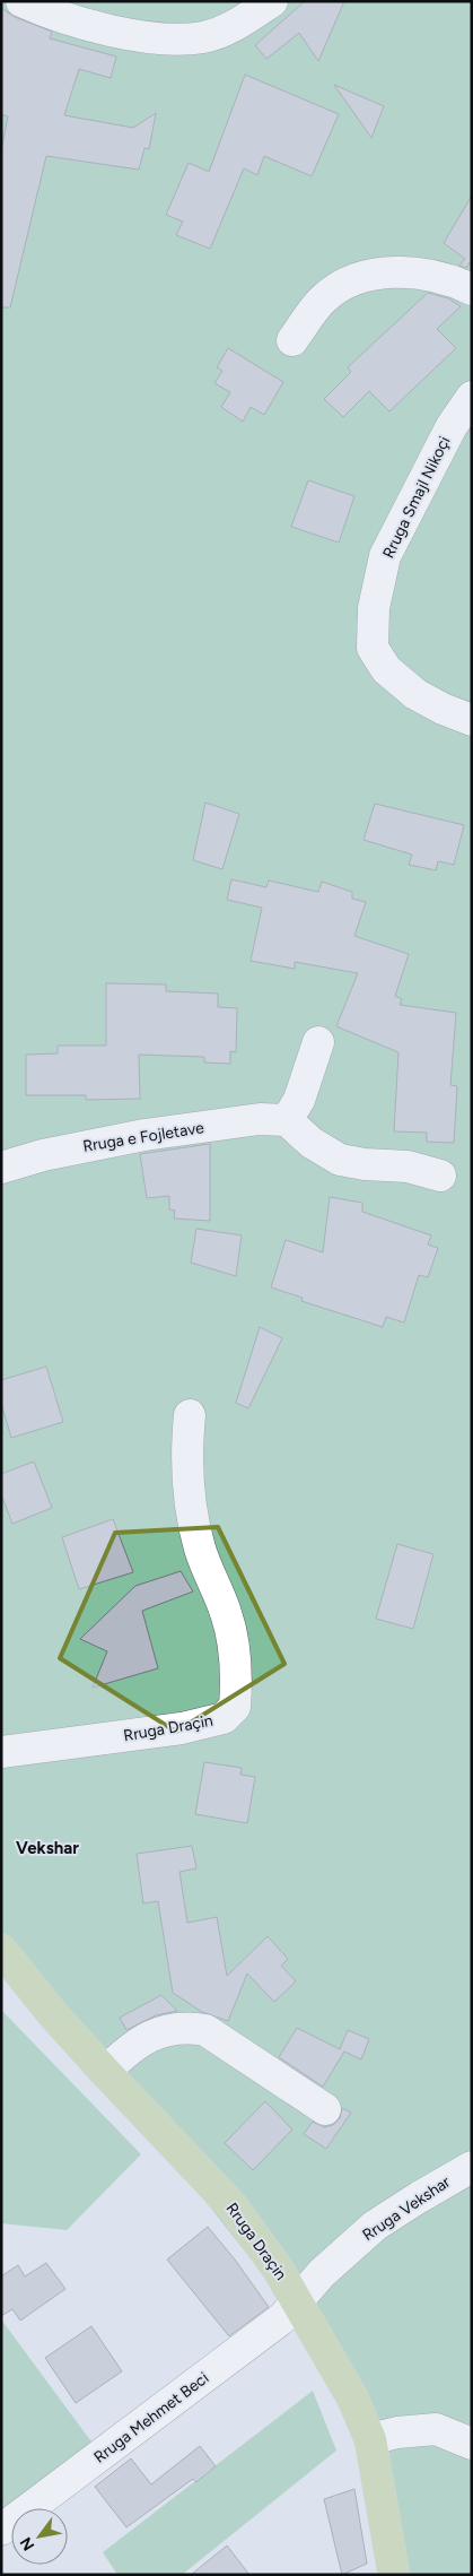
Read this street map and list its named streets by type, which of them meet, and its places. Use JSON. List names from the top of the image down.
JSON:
{
  "streets": {
    "main road": ["Rruga Draçin"],
    "street": [
      "Rruga Smajl Nikoçi",
      "Rruga e Fojletave",
      "Rruga Vekshar",
      "Rruga Mehmet Beci"
    ]
  },
  "crossings": [
    ["Rruga Draçin", "Rruga Vekshar"],
    ["Rruga Draçin", "Rruga Mehmet Beci"],
    ["Rruga Vekshar", "Rruga Mehmet Beci"]
  ],
  "districts": ["Vekshar"],
  "north": "bottom left"
}
